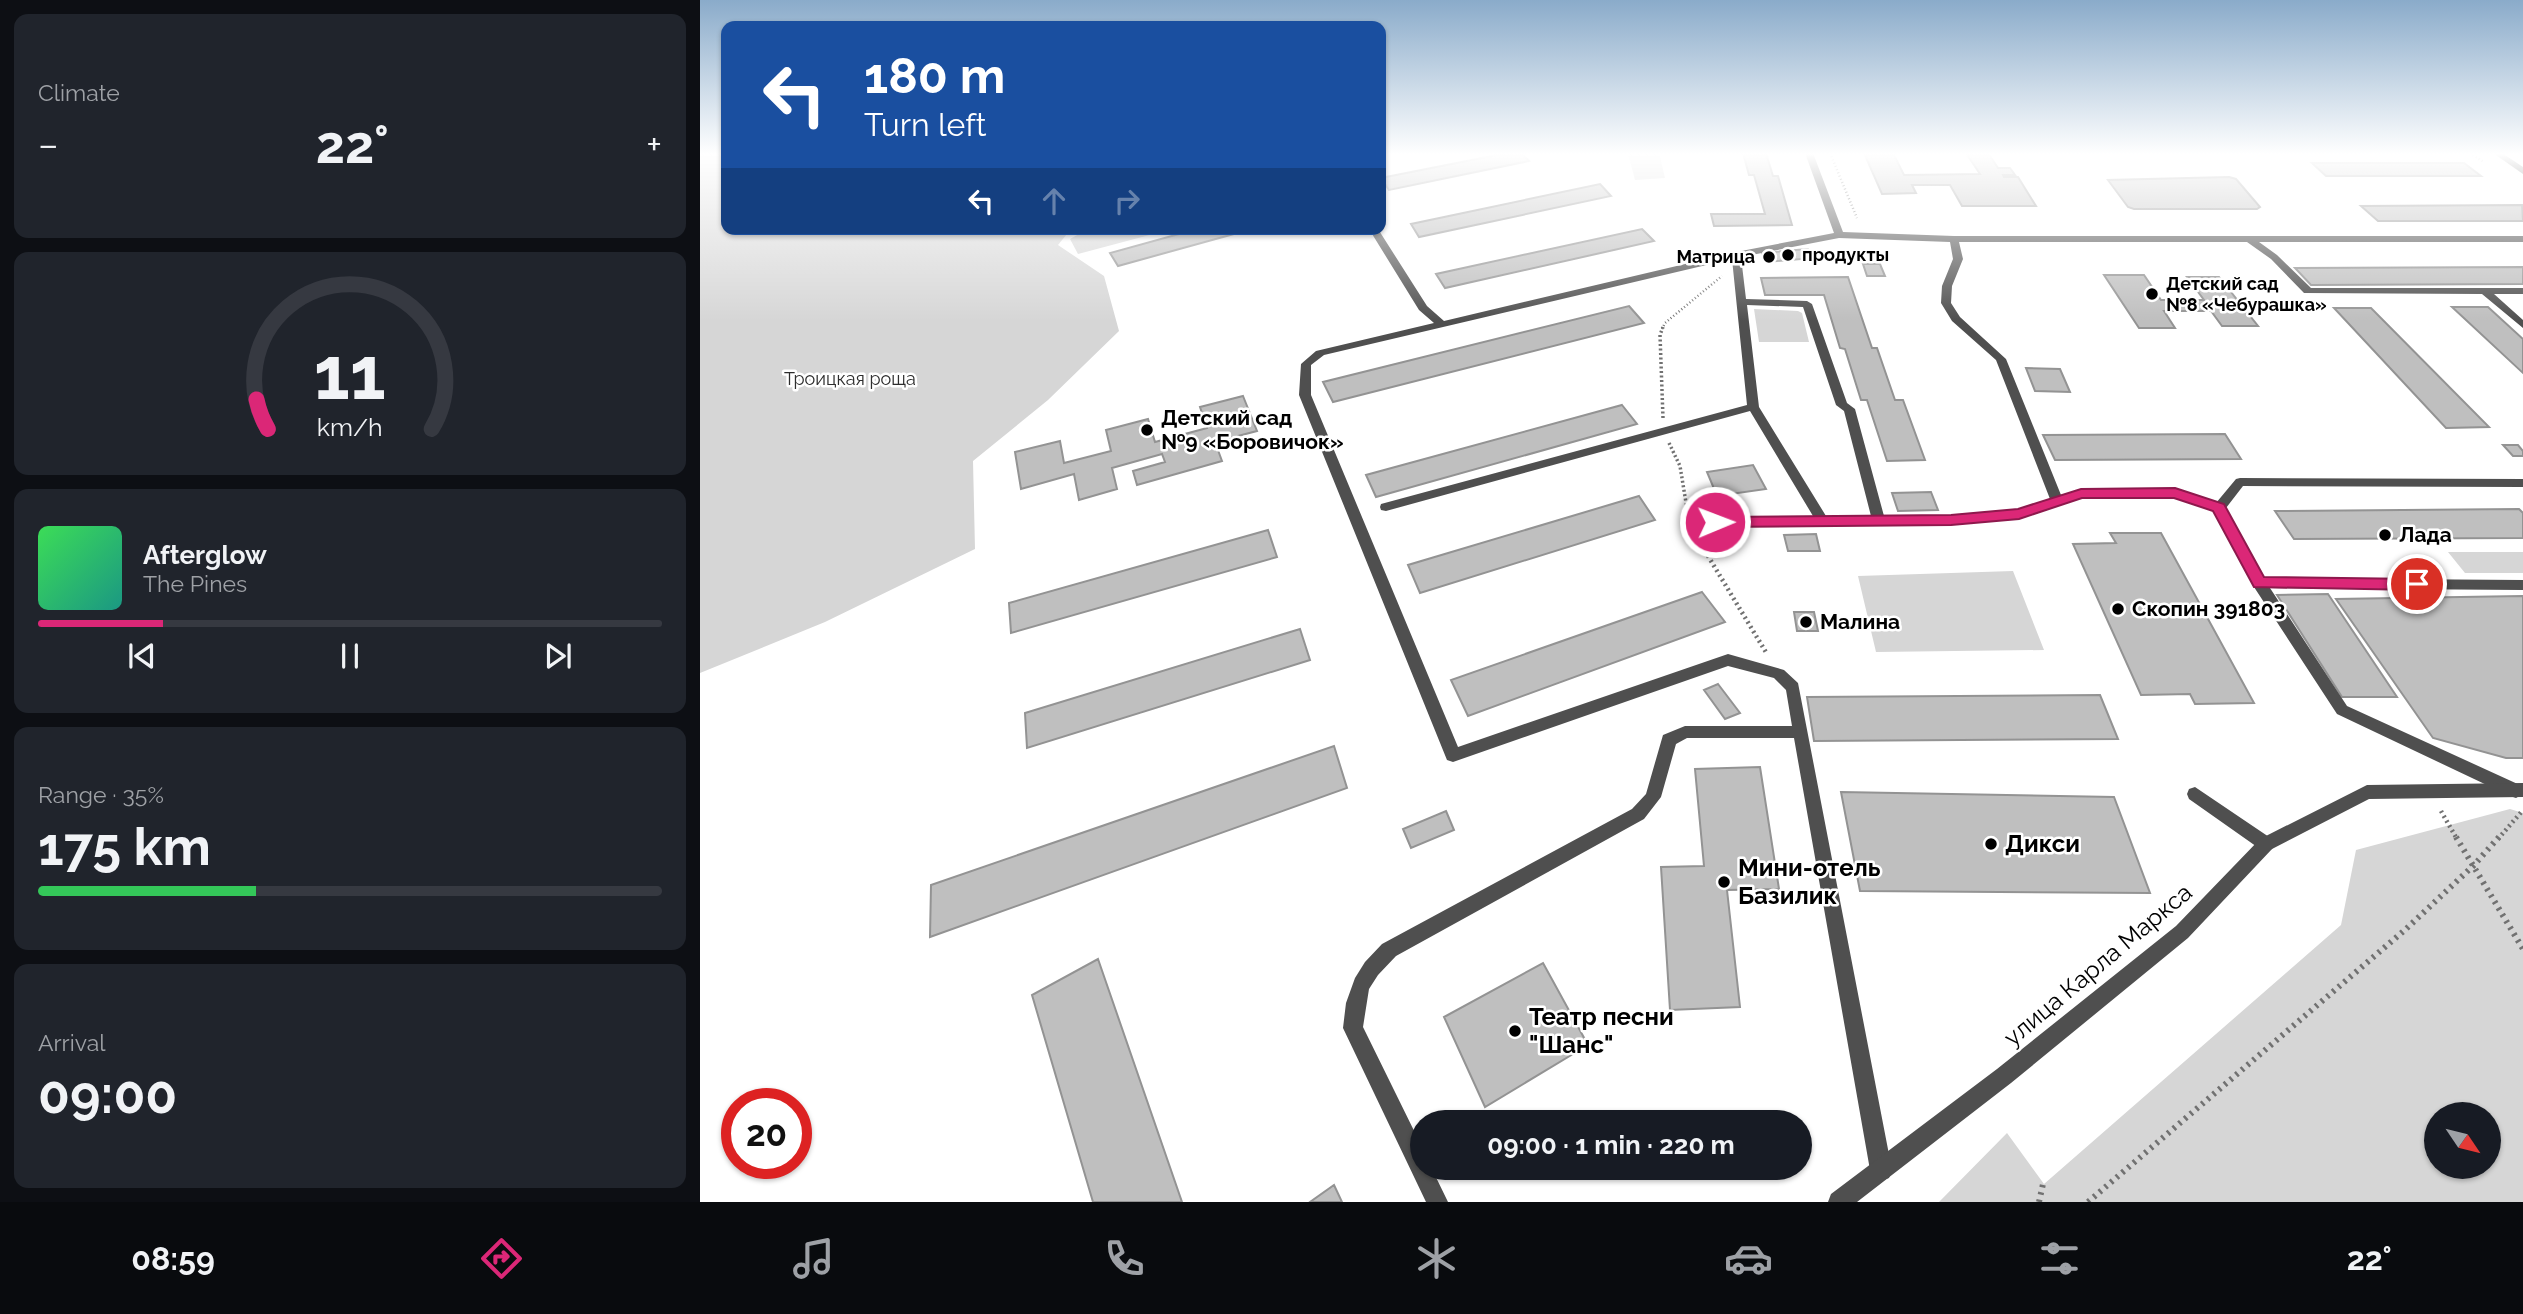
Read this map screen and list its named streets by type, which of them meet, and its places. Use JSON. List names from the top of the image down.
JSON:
{
  "streets": {
    "street": ["улица Карла Маркса"]
  },
  "parks": ["Троицкая роща"],
  "places": [
    "продукты",
    "Матрица",
    "Детский сад №8 «Чебурашка»",
    "Детский сад №9 «Боровичок»",
    "Лада",
    "Скопин 391803",
    "Малина",
    "Дикси",
    "Мини-отель Базилик",
    "Театр песни \"Шанс\""
  ],
  "north": "bottom right",
  "page": {
    "tile": [
      "Climate",
      ["Range · 35%", "175 km"],
      ["Arrival", "09:00"]
    ],
    "turn": ["180 m", "Turn left"],
    "heat": ["−", "22°", "+"],
    "song": ["Afterglow", "The Pines"],
    "limit": "20",
    "trip": "09:00 · 1 min · 220 m",
    "tabs": ["08:59", "22°"],
    "gauge": ["11", "km/h"]
  }
}
